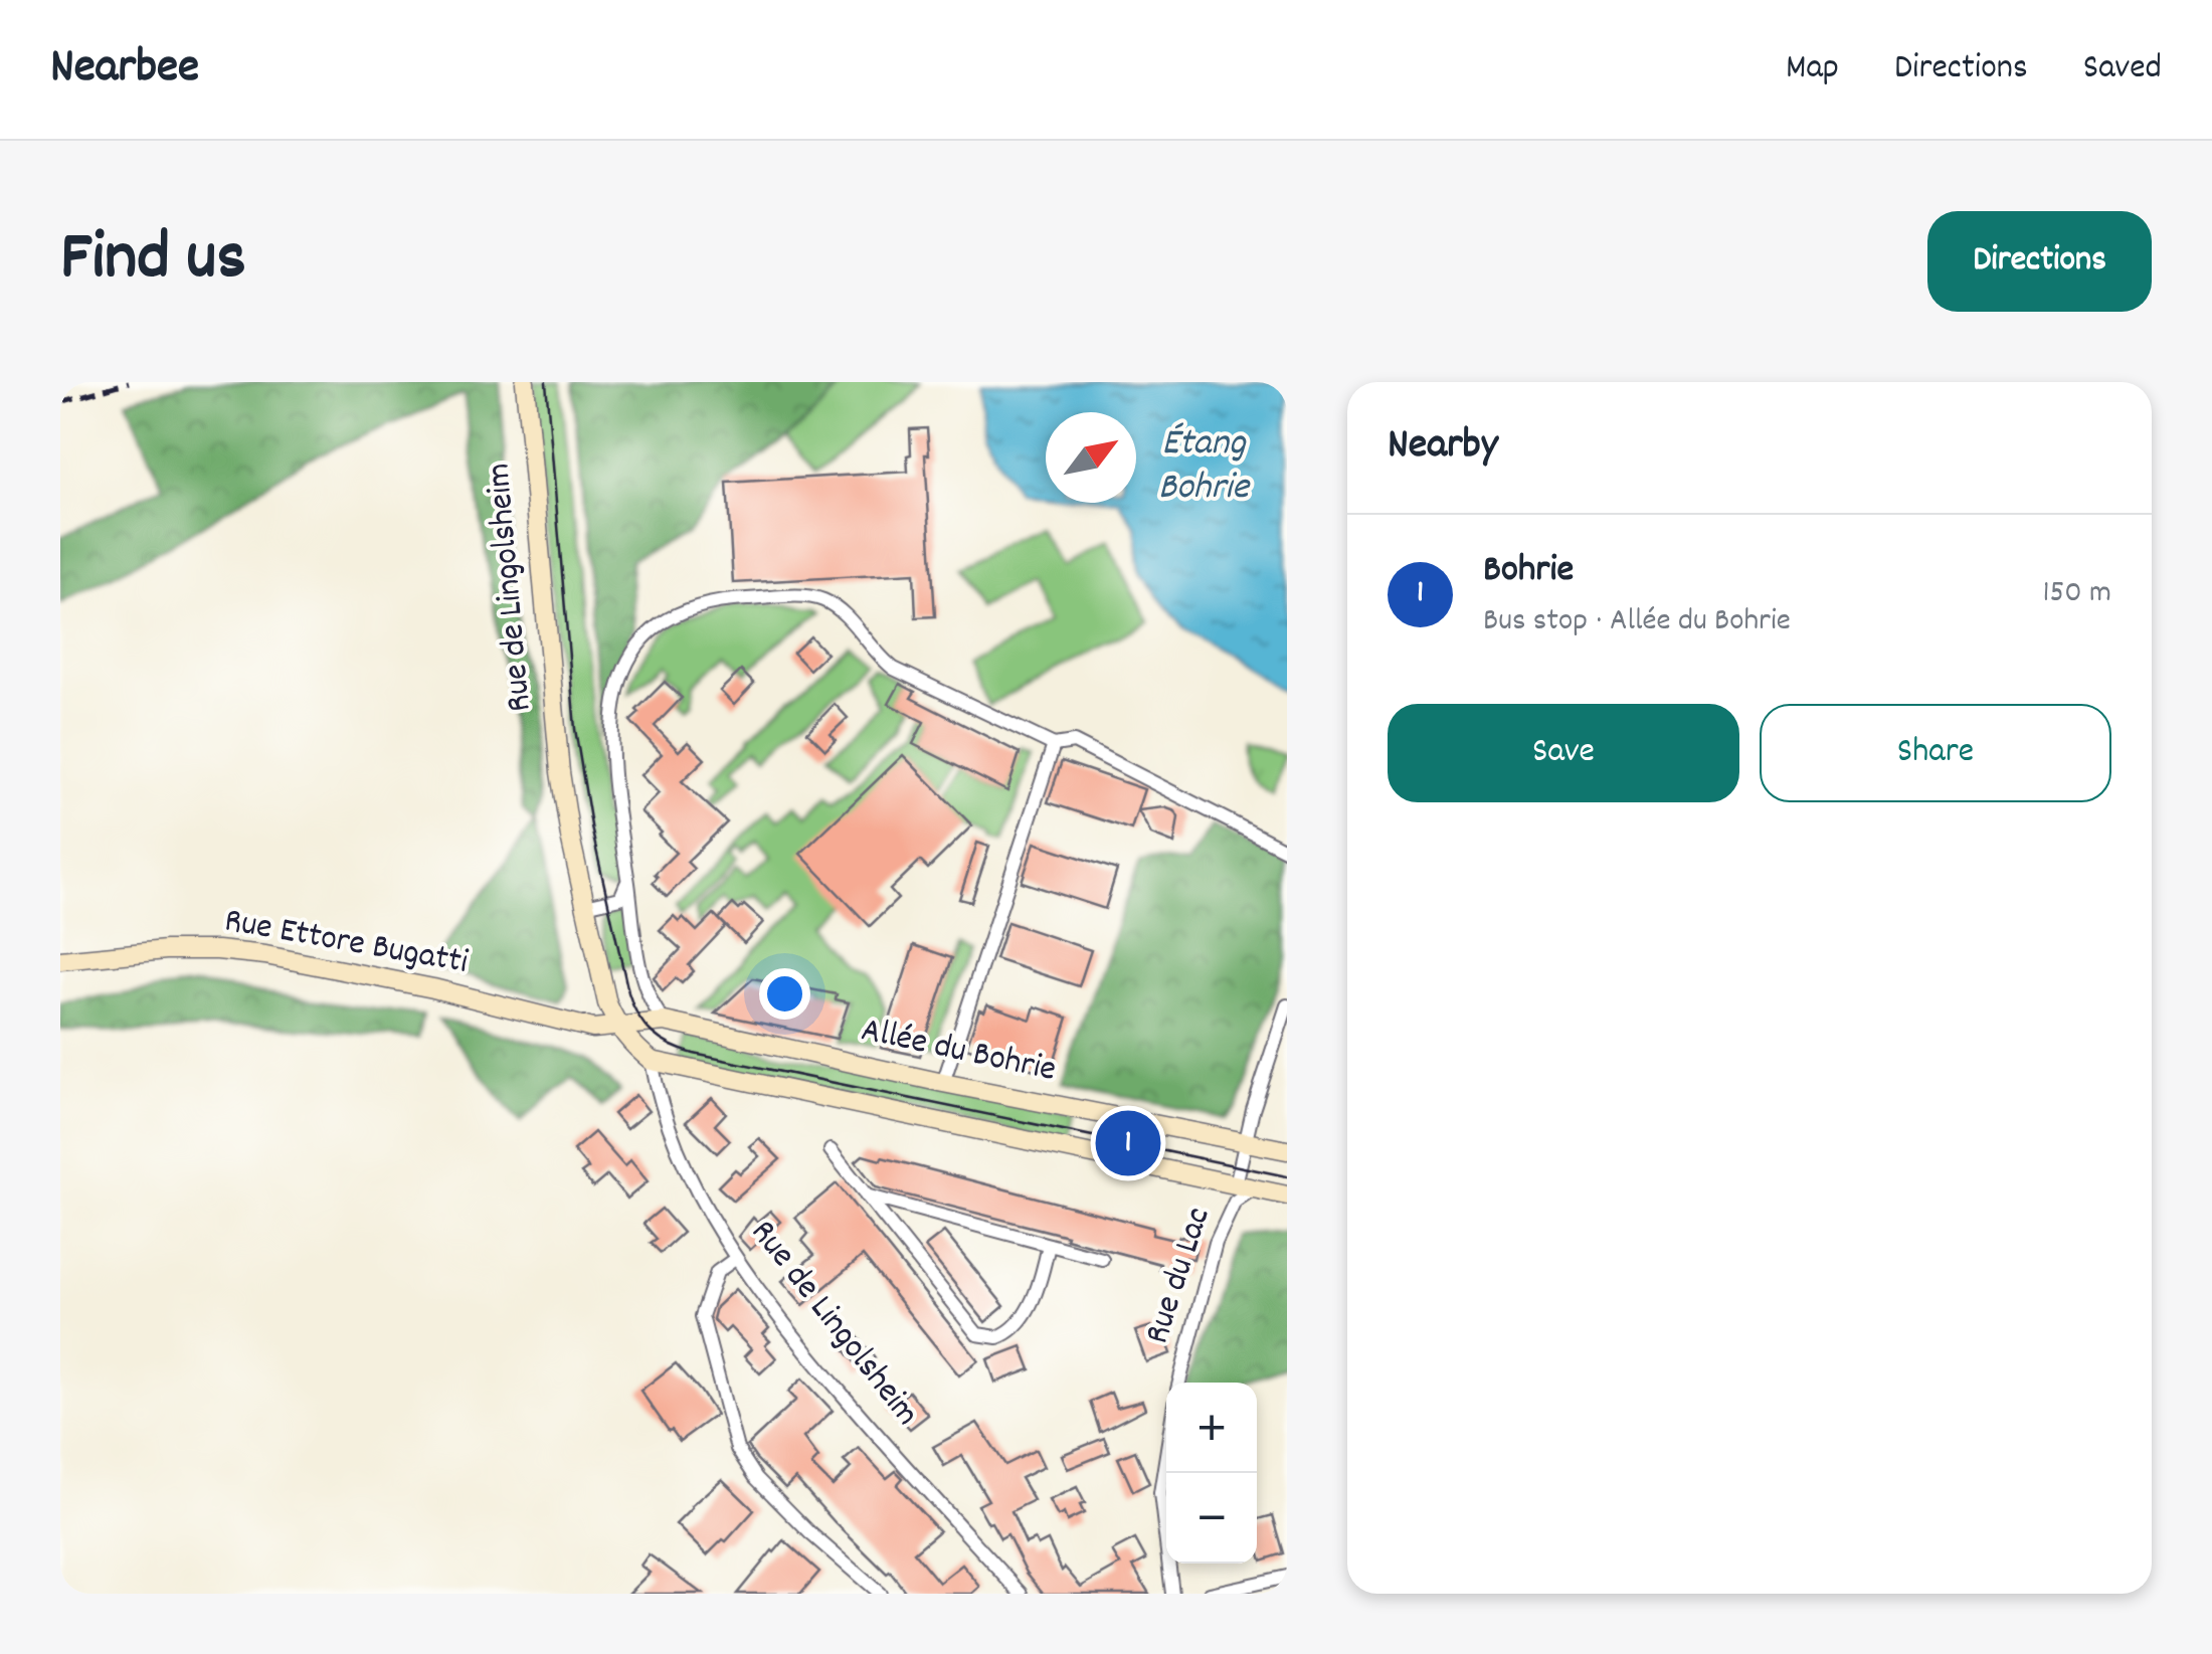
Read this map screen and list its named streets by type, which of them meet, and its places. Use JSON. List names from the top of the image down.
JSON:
{
  "streets": {
    "main road": ["Rue de Lingolsheim", "Rue Ettore Bugatti", "Allée du Bohrie"],
    "street": ["Rue du Lac"]
  },
  "crossings": [
    ["Rue de Lingolsheim", "Rue Ettore Bugatti"],
    ["Rue de Lingolsheim", "Allée du Bohrie"],
    ["Rue Ettore Bugatti", "Allée du Bohrie"],
    ["Allée du Bohrie", "Rue du Lac"]
  ],
  "water": ["Étang Bohrie"],
  "north": "top right",
  "page": {
    "header": "Nearbee",
    "nav": ["Map", "Directions", "Saved"],
    "title": "Find us",
    "buttons": [
      "Directions",
      ["Save", "Share"]
    ],
    "heading": "Nearby",
    "list": [
      {
        "mark": "1",
        "name": "Bohrie",
        "note": "Bus stop · Allée du Bohrie",
        "value": "150 m"
      }
    ],
    "pins": "1",
    "map_buttons": ["+", "−"]
  }
}
